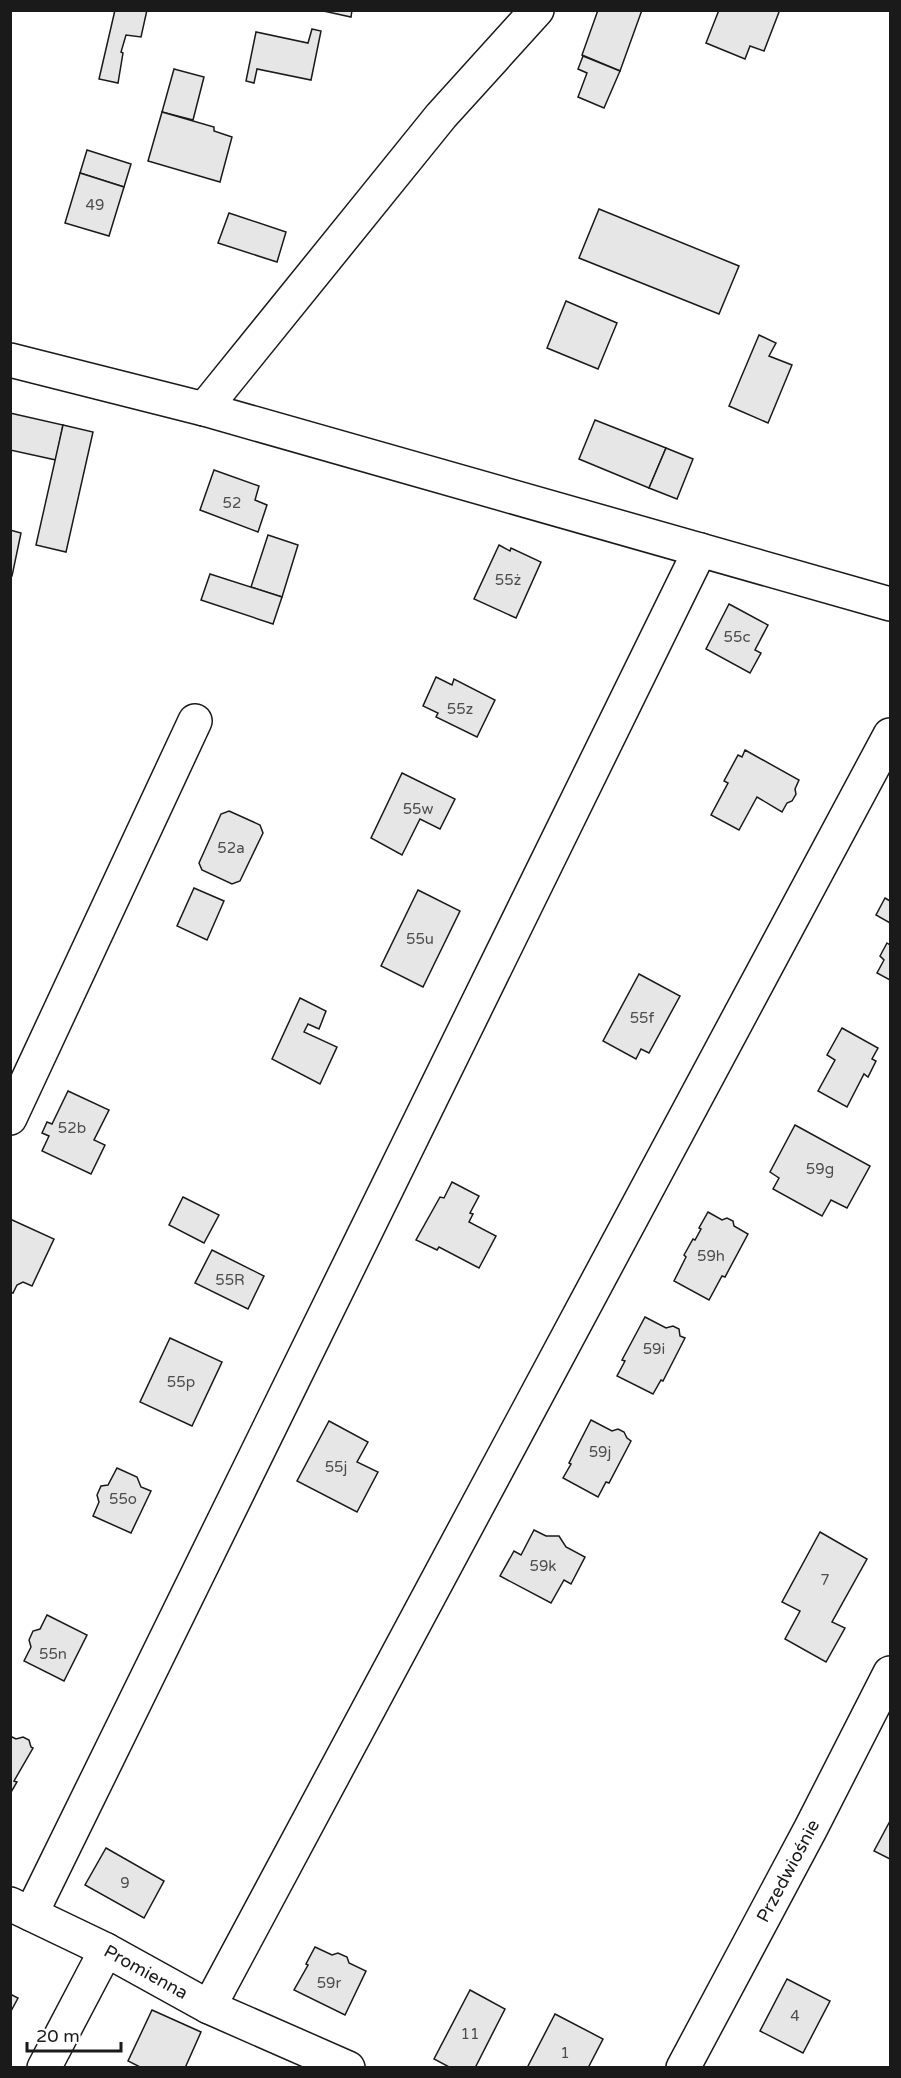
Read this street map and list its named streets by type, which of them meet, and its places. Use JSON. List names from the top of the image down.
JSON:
{
  "streets": {
    "street": ["Przedwiośnie", "Promienna"]
  },
  "house_numbers": [
    "49",
    "52",
    "55ż",
    "55c",
    "55z",
    "55w",
    "52a",
    "55u",
    "55f",
    "52b",
    "59g",
    "59h",
    "55R",
    "59i",
    "55p",
    "59j",
    "55j",
    "55o",
    "59k",
    "7",
    "55n",
    "9",
    "59r",
    "4",
    "11",
    "1"
  ],
  "scale_bar": "20 m"
}
